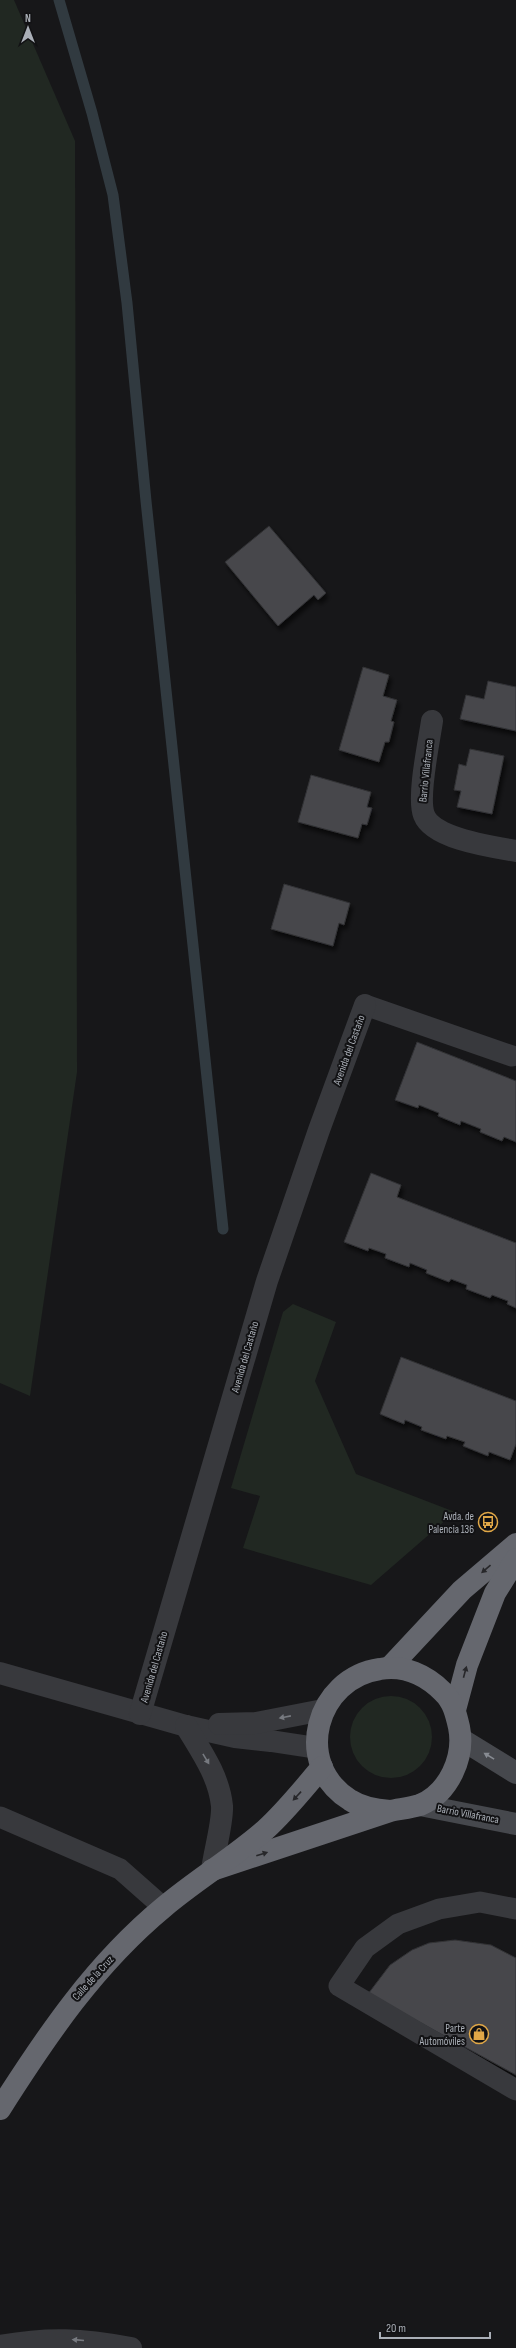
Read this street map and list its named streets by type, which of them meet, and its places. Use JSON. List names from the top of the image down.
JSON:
{
  "streets": {
    "highway": ["Calle de la Cruz"],
    "street": ["Barrio Villafranca", "Avenida del Castaño"]
  },
  "crossings": [
    ["Avenida del Castaño", "Calle de la Cruz"]
  ],
  "places": {
    "bus stop": ["Avda. de Palencia 136"],
    "shop": ["Parte Automóviles"]
  },
  "scale_bar": "20 m",
  "north": "top"
}
